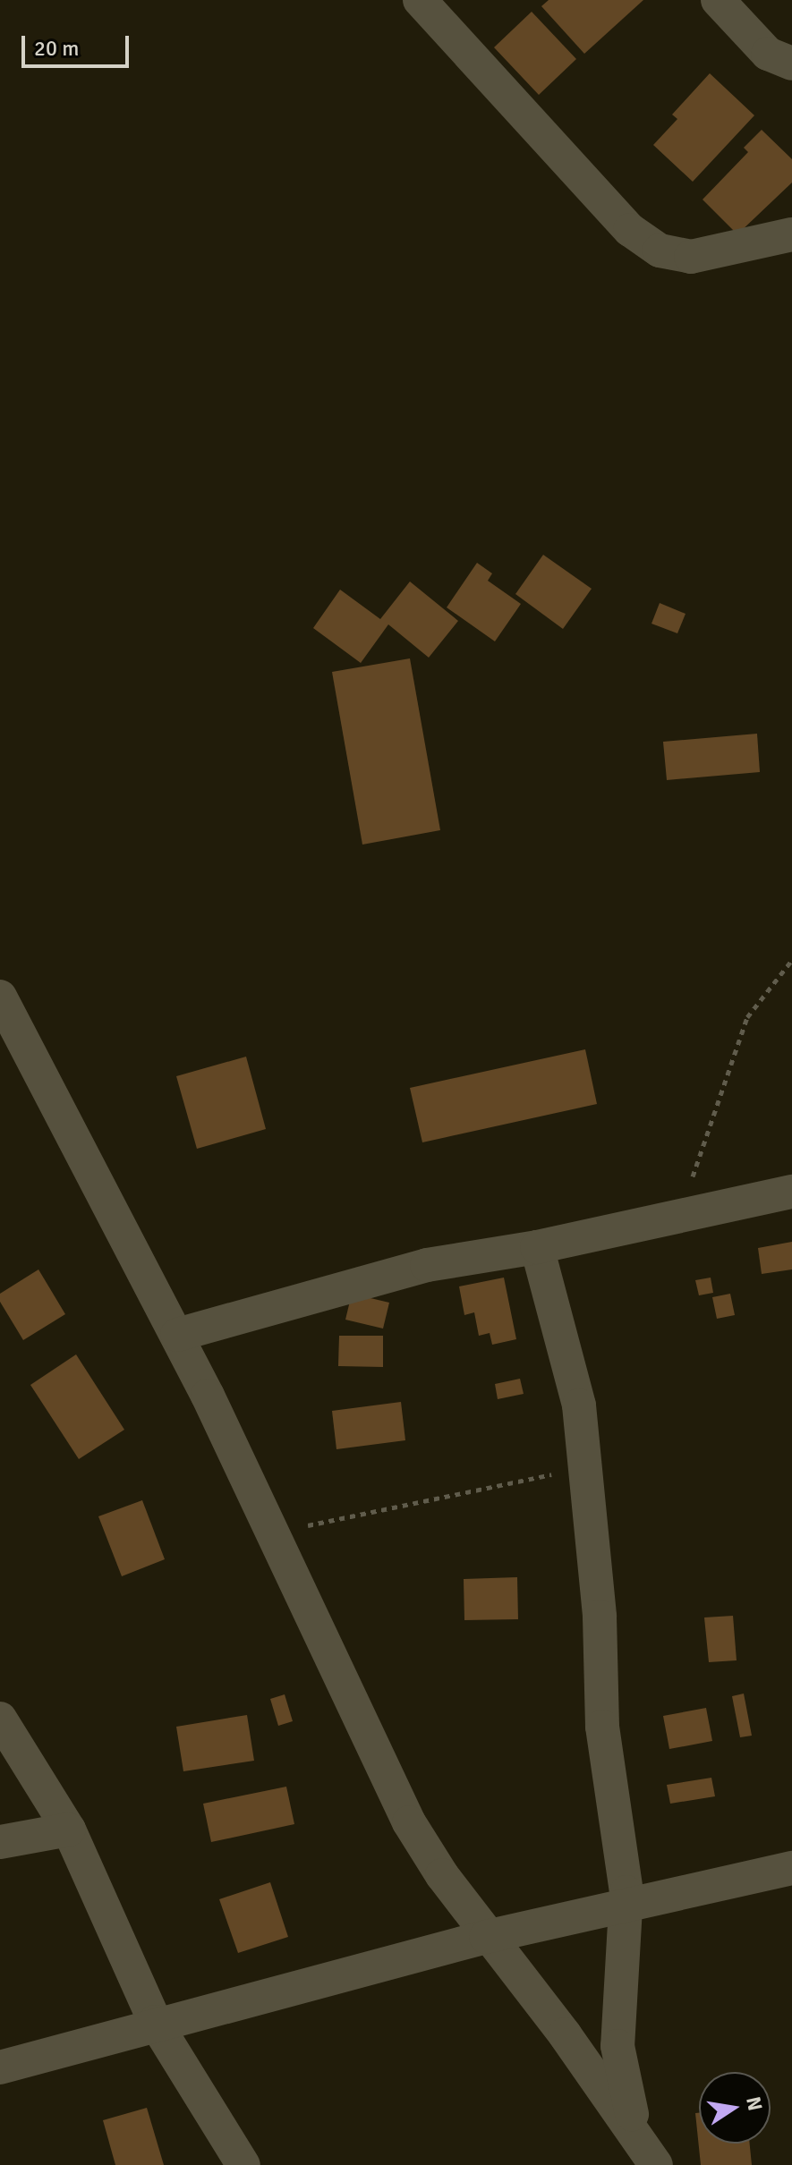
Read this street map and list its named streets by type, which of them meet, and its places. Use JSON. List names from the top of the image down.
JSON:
{
  "scale_bar": "20 m",
  "north": "right"
}
